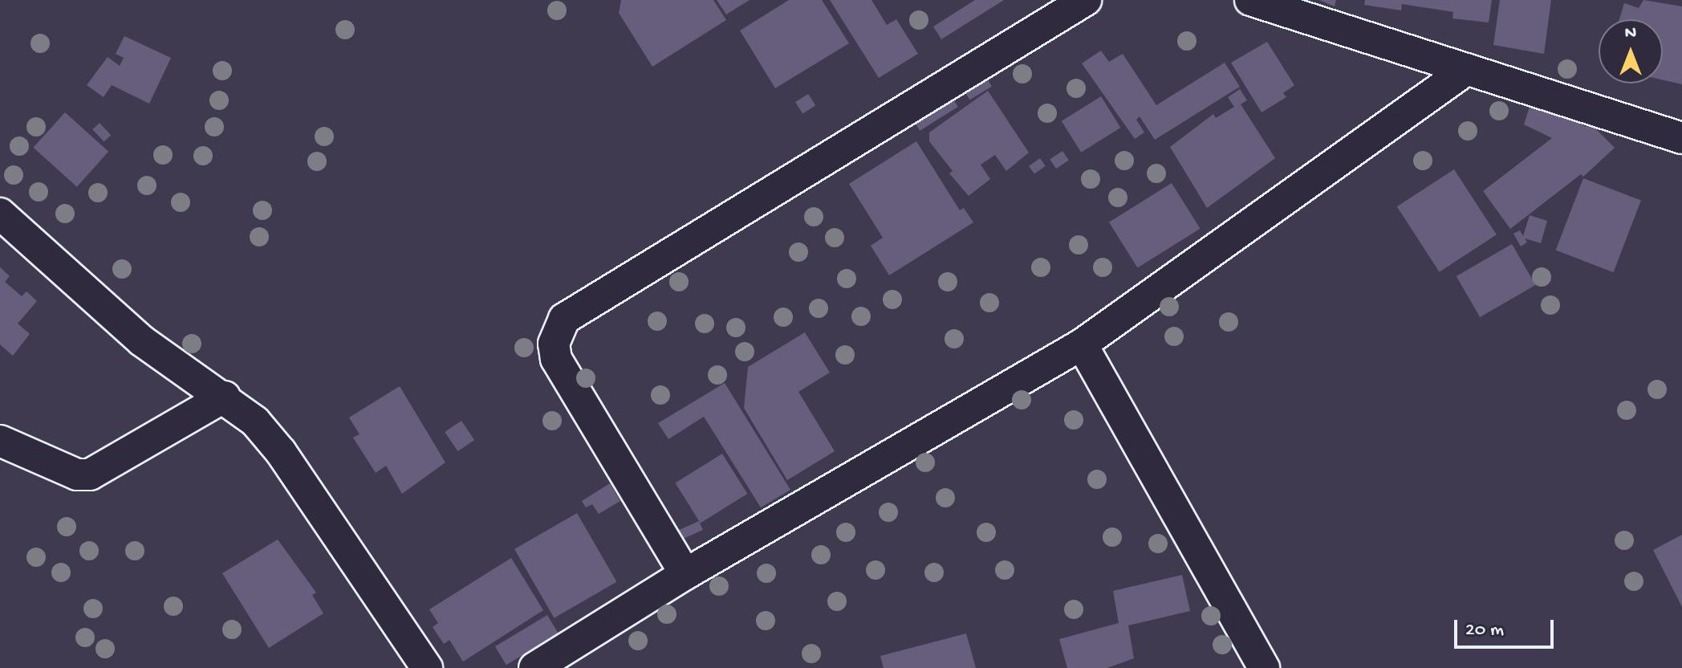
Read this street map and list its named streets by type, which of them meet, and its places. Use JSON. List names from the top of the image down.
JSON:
{
  "scale_bar": "20 m",
  "north": "top"
}
